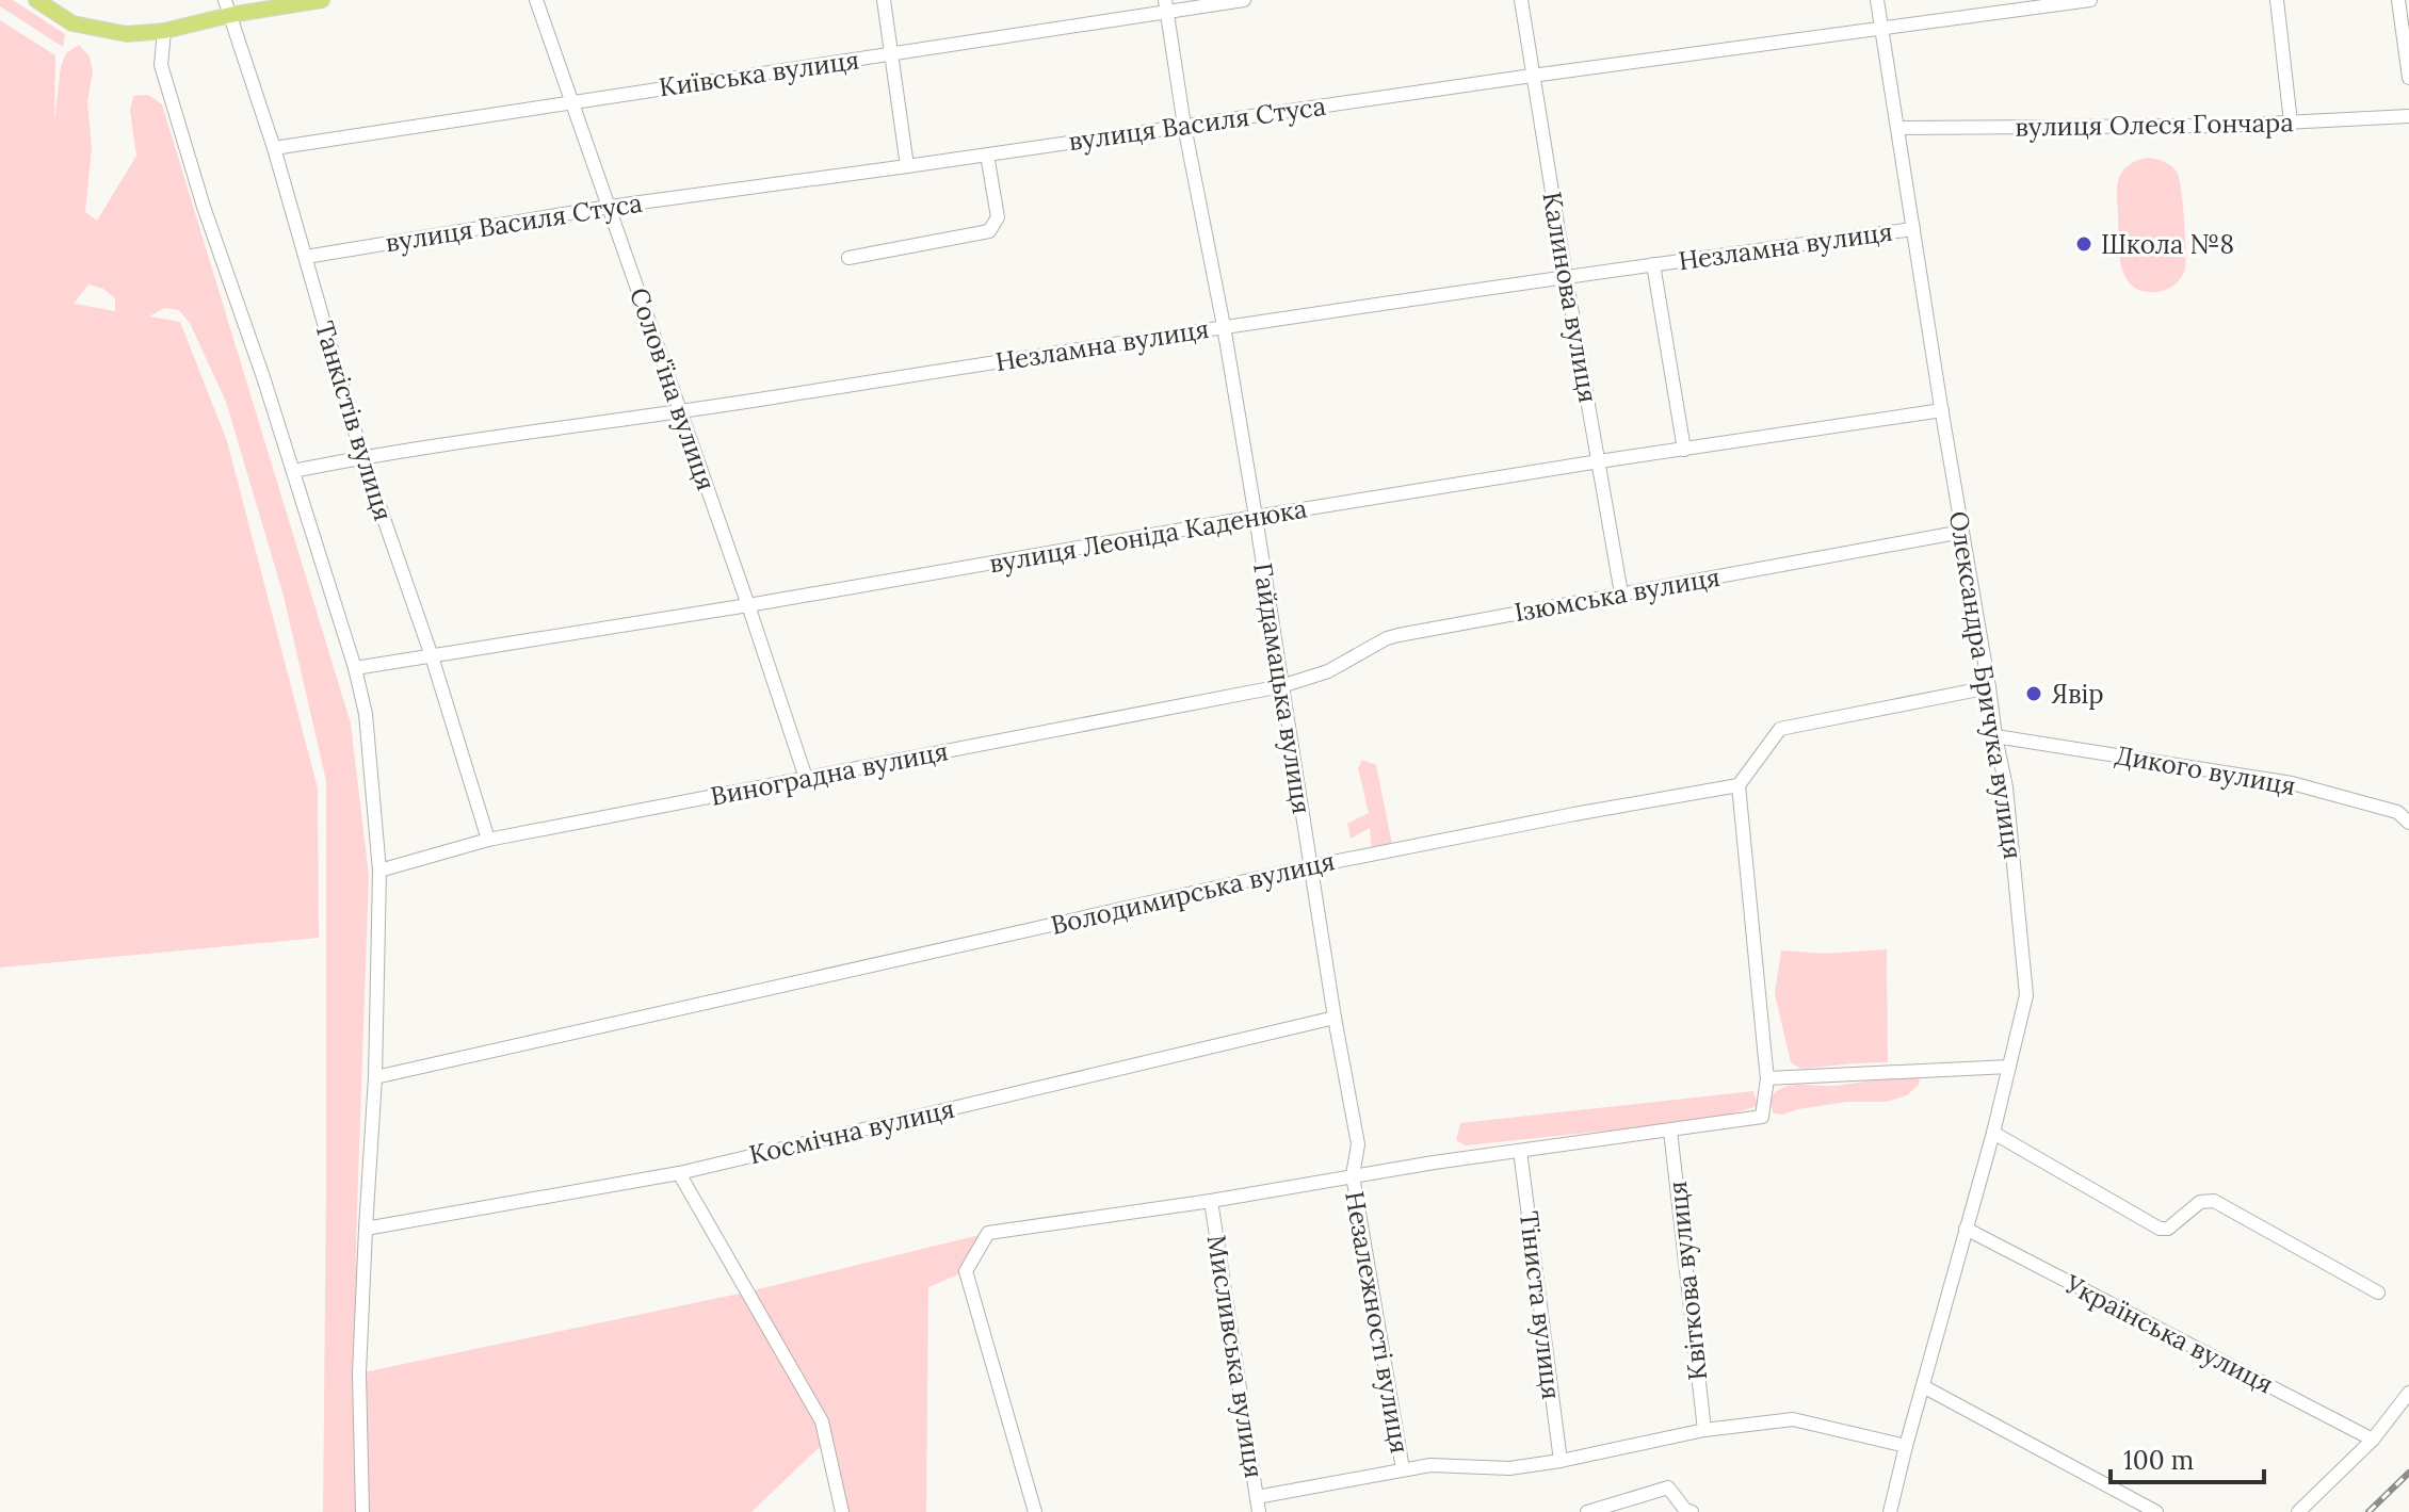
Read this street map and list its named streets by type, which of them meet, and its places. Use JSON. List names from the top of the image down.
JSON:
{
  "streets": {
    "street": [
      "Київська вулиця",
      "вулиця Василя Стуса",
      "вулиця Олеся Гончара",
      "Незламна вулиця",
      "Калинова вулиця",
      "Солов'їна вулиця",
      "Танкістів вулиця",
      "вулиця Леоніда Каденюка",
      "Ізюмська вулиця",
      "Олександра Бричука вулиця",
      "Гайдамацька вулиця",
      "Дикого вулиця",
      "Виноградна вулиця",
      "Володимирська вулиця",
      "Космічна вулиця",
      "Квіткова вулиця",
      "Тіниста вулиця",
      "Незалежності вулиця",
      "Українська вулиця",
      "Мисливська вулиця"
    ]
  },
  "crossings": [
    ["Київська вулиця", "Солов'їна вулиця"],
    ["Київська вулиця", "Танкістів вулиця"],
    ["Київська вулиця", "Гайдамацька вулиця"],
    ["вулиця Василя Стуса", "Калинова вулиця"],
    ["вулиця Василя Стуса", "Солов'їна вулиця"],
    ["вулиця Василя Стуса", "Танкістів вулиця"],
    ["вулиця Василя Стуса", "Олександра Бричука вулиця"],
    ["вулиця Василя Стуса", "Гайдамацька вулиця"],
    ["вулиця Олеся Гончара", "Олександра Бричука вулиця"],
    ["Незламна вулиця", "Калинова вулиця"],
    ["Незламна вулиця", "Солов'їна вулиця"],
    ["Незламна вулиця", "Танкістів вулиця"],
    ["Незламна вулиця", "Олександра Бричука вулиця"],
    ["Незламна вулиця", "Гайдамацька вулиця"],
    ["Калинова вулиця", "вулиця Леоніда Каденюка"],
    ["Калинова вулиця", "Ізюмська вулиця"],
    ["Солов'їна вулиця", "вулиця Леоніда Каденюка"],
    ["Солов'їна вулиця", "Виноградна вулиця"],
    ["Танкістів вулиця", "вулиця Леоніда Каденюка"],
    ["Танкістів вулиця", "Виноградна вулиця"],
    ["вулиця Леоніда Каденюка", "Олександра Бричука вулиця"],
    ["вулиця Леоніда Каденюка", "Гайдамацька вулиця"],
    ["Ізюмська вулиця", "Олександра Бричука вулиця"],
    ["Ізюмська вулиця", "Гайдамацька вулиця"],
    ["Ізюмська вулиця", "Виноградна вулиця"],
    ["Олександра Бричука вулиця", "Дикого вулиця"],
    ["Олександра Бричука вулиця", "Українська вулиця"],
    ["Гайдамацька вулиця", "Виноградна вулиця"],
    ["Гайдамацька вулиця", "Володимирська вулиця"],
    ["Гайдамацька вулиця", "Космічна вулиця"],
    ["Гайдамацька вулиця", "Незалежності вулиця"]
  ],
  "places": ["Школа №8", "Явiр"],
  "scale_bar": "100 m"
}
